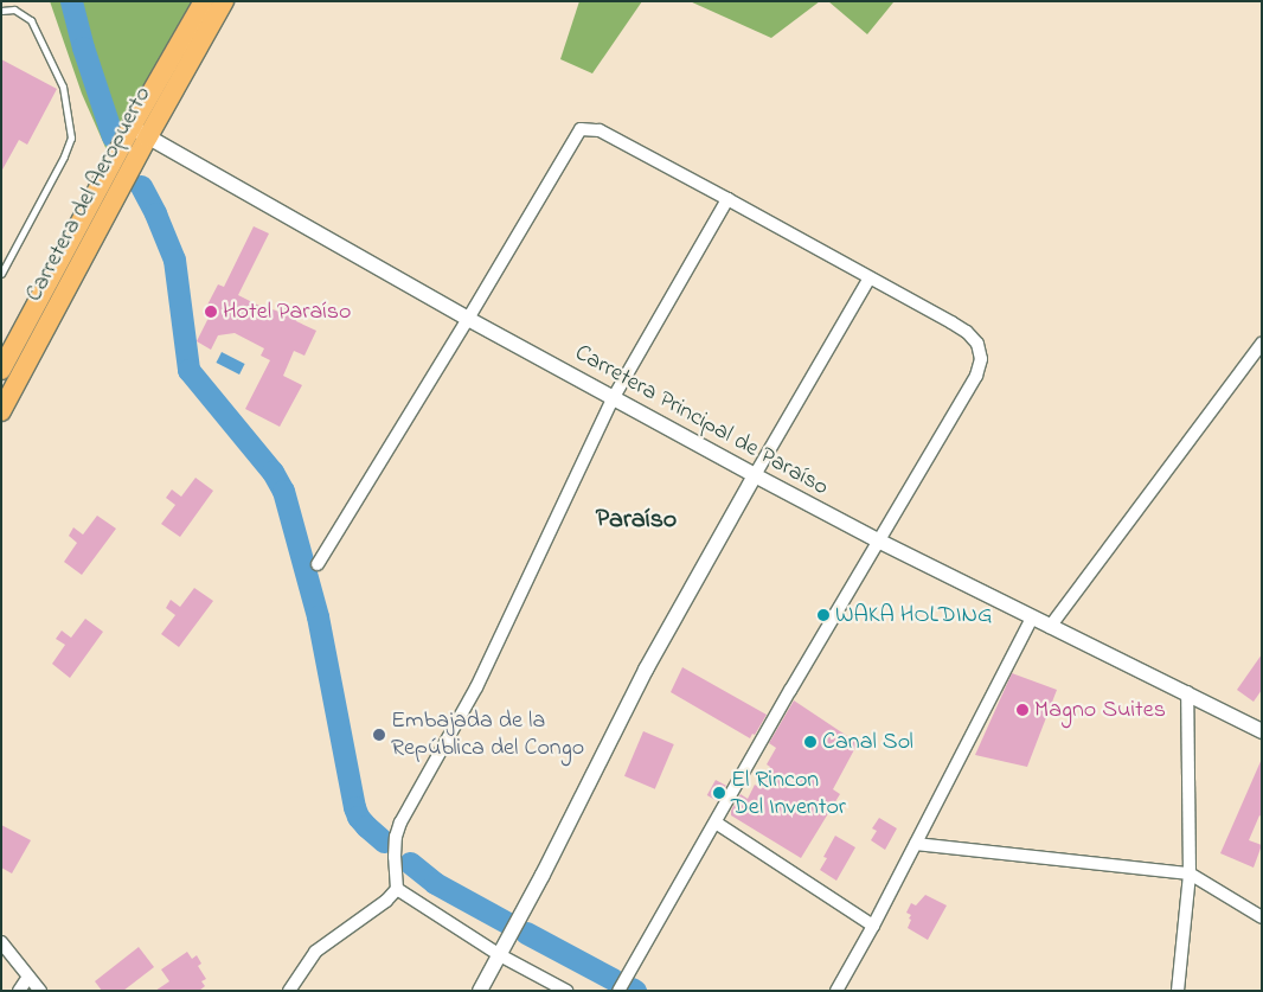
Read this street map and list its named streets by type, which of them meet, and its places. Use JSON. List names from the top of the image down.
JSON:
{
  "streets": {
    "main road": ["Carretera del Aeropuerto"],
    "street": ["Carretera Principal de Paraíso"]
  },
  "crossings": [
    ["Carretera del Aeropuerto", "Carretera Principal de Paraíso"]
  ],
  "districts": ["Paraíso"],
  "places": [
    "Hotel Paraíso",
    "WAKA HOLDING",
    "Magno Suites",
    "Embajada de la República del Congo",
    "Canal Sol",
    "El Rincon Del Inventor"
  ]
}
